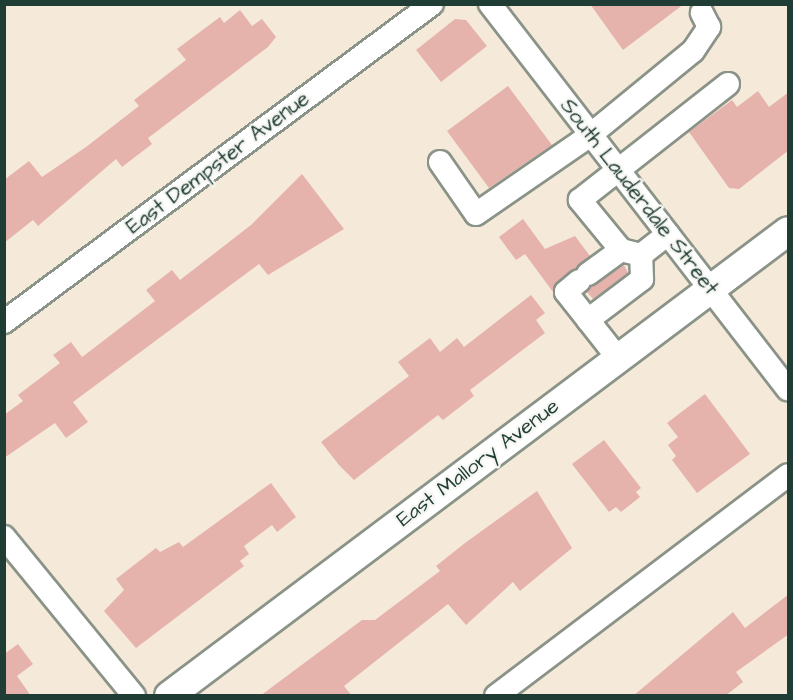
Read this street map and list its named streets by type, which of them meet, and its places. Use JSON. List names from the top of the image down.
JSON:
{
  "streets": {
    "main road": ["East Mallory Avenue"],
    "street": ["East Dempster Avenue", "South Lauderdale Street"]
  },
  "crossings": [
    ["South Lauderdale Street", "East Mallory Avenue"]
  ]
}
